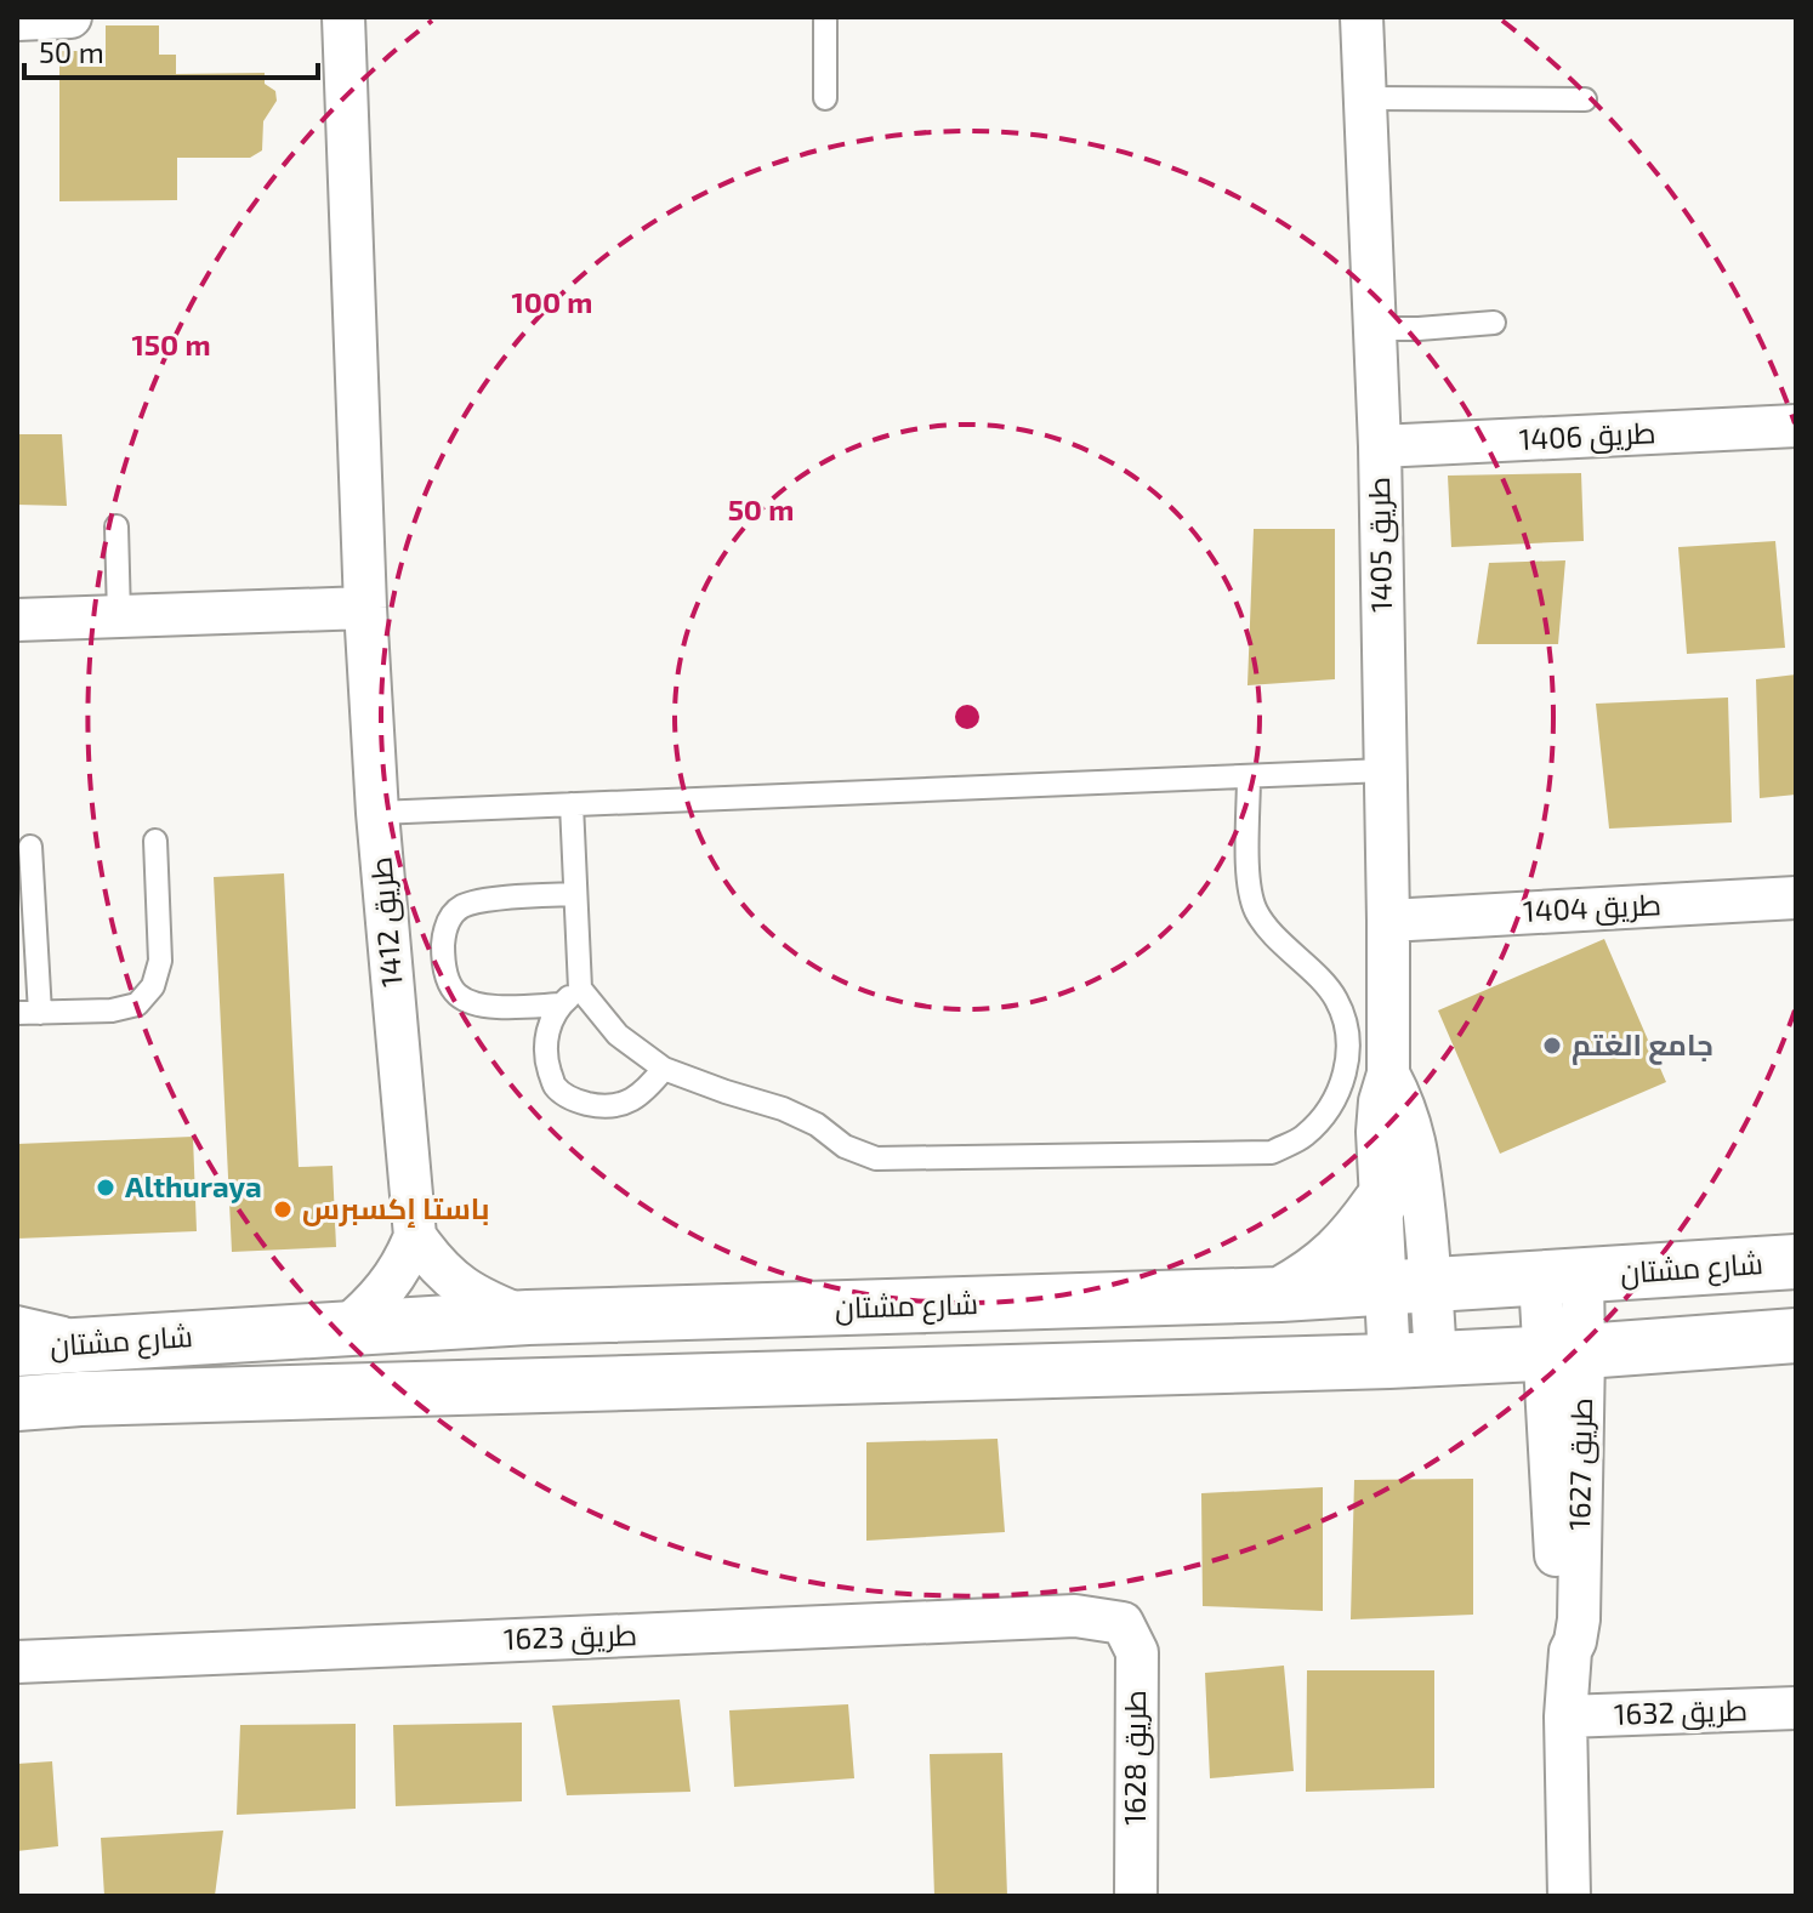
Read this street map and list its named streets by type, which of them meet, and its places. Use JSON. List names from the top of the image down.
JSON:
{
  "streets": {
    "street": [
      "طريق 1406",
      "طريق 1405",
      "طريق 1404",
      "طريق 1412",
      "شارع مشتان",
      "طريق 1627",
      "طريق 1623",
      "طريق 1632",
      "طريق 1628"
    ]
  },
  "crossings": [
    ["طريق 1406", "طريق 1405"],
    ["طريق 1405", "طريق 1404"],
    ["طريق 1405", "شارع مشتان"],
    ["شارع مشتان", "طريق 1627"],
    ["طريق 1627", "طريق 1632"],
    ["طريق 1623", "طريق 1628"]
  ],
  "places": ["جامع الغتم", "Althuraya", "باستا إكسبرس"],
  "scale_bar": "50 m",
  "rings": ["100 m", "150 m", "50 m"]
}
